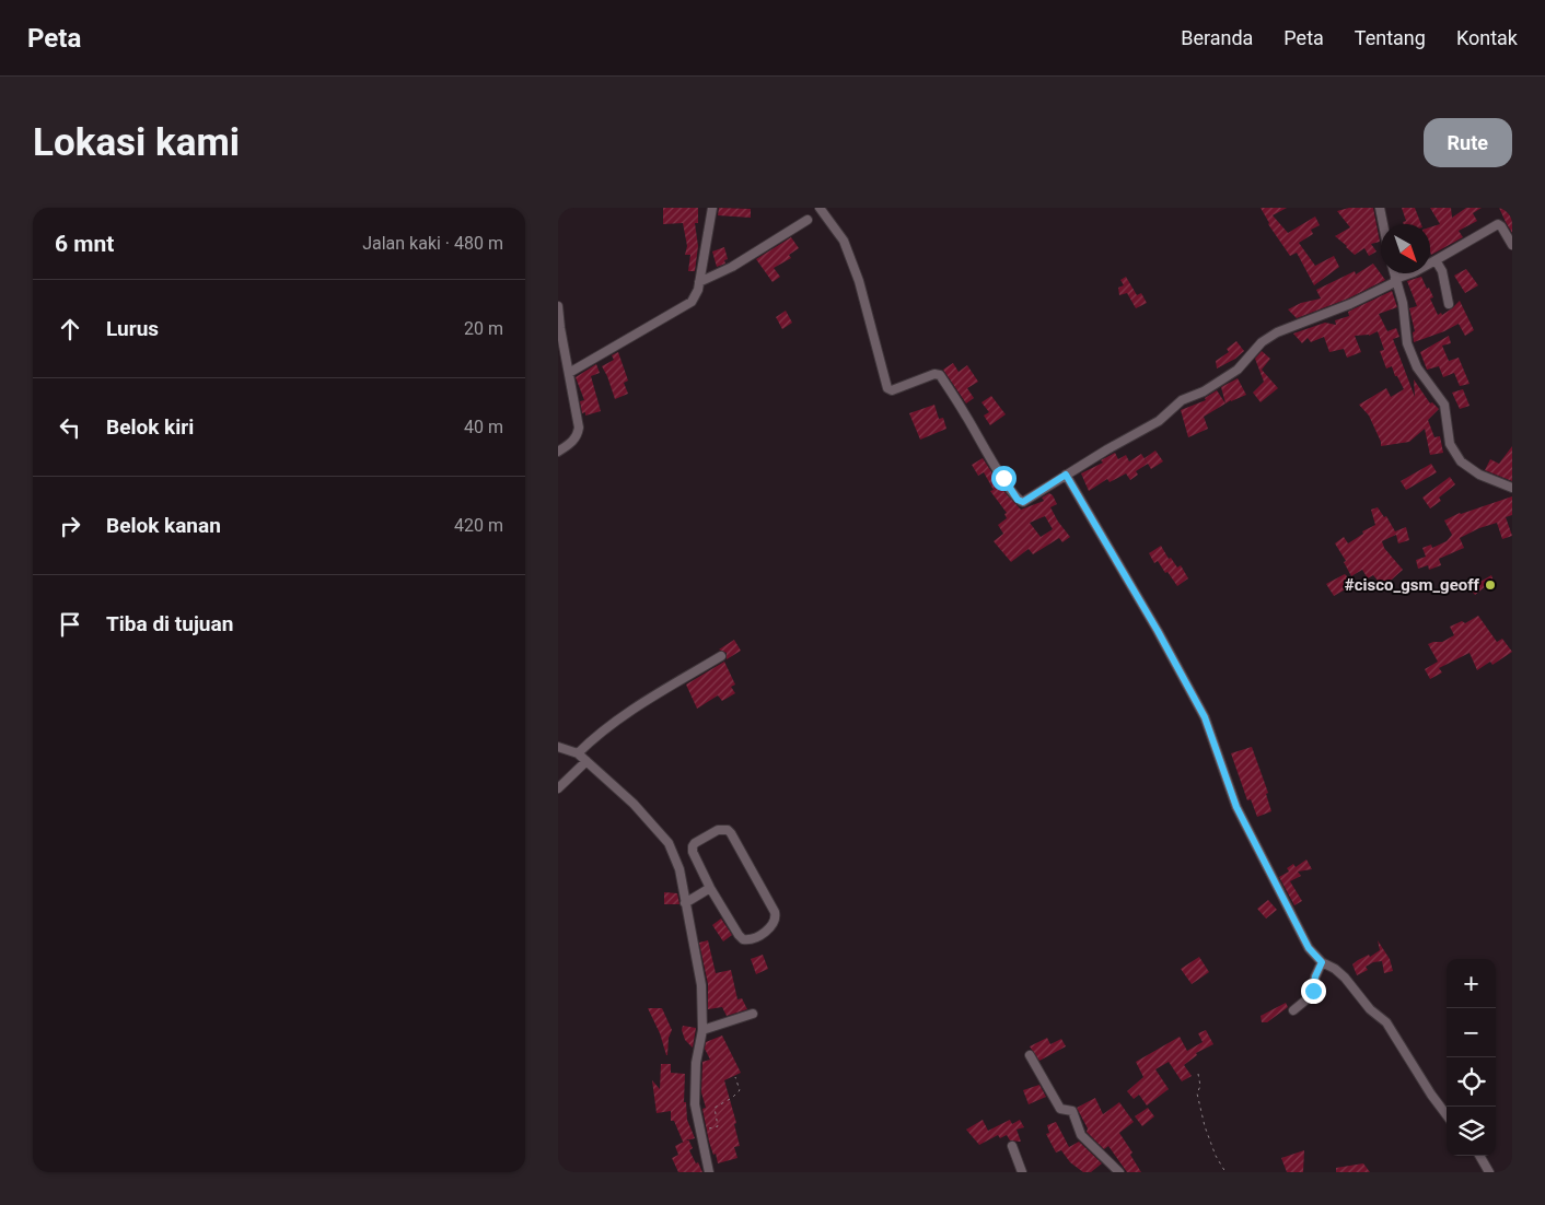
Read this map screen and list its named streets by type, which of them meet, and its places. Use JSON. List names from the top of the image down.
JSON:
{
  "places": ["#cisco_gsm_geoff"],
  "north": "bottom right",
  "page": {
    "header": "Peta",
    "nav": [
      "Beranda",
      "Peta",
      "Tentang",
      "Kontak"
    ],
    "buttons": "Rute",
    "title": "Lokasi kami",
    "heading": ["6 mnt", "Jalan kaki · 480 m"],
    "list": [
      ["Lurus", "20 m"],
      ["Belok kiri", "40 m"],
      ["Belok kanan", "420 m"],
      "Tiba di tujuan"
    ],
    "map_buttons": ["+", "−"]
  }
}
